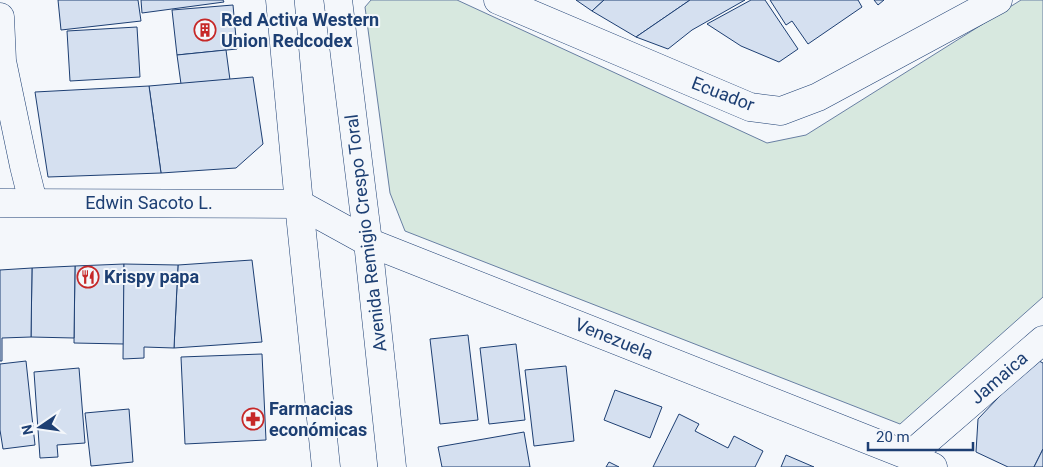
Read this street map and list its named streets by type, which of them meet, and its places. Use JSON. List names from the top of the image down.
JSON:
{
  "streets": {
    "street": [
      "Ecuador",
      "Edwin Sacoto L.",
      "Avenida Remigio Crespo Toral",
      "Venezuela",
      "Jamaica"
    ]
  },
  "crossings": [
    ["Edwin Sacoto L.", "Venezuela"],
    ["Avenida Remigio Crespo Toral", "Venezuela"],
    ["Venezuela", "Jamaica"]
  ],
  "places": {
    "building": ["Red Activa Western Union Redcodex"],
    "restaurant": ["Krispy papa"],
    "pharmacy": ["Farmacias económicas"]
  },
  "scale_bar": "20 m",
  "north": "left"
}
